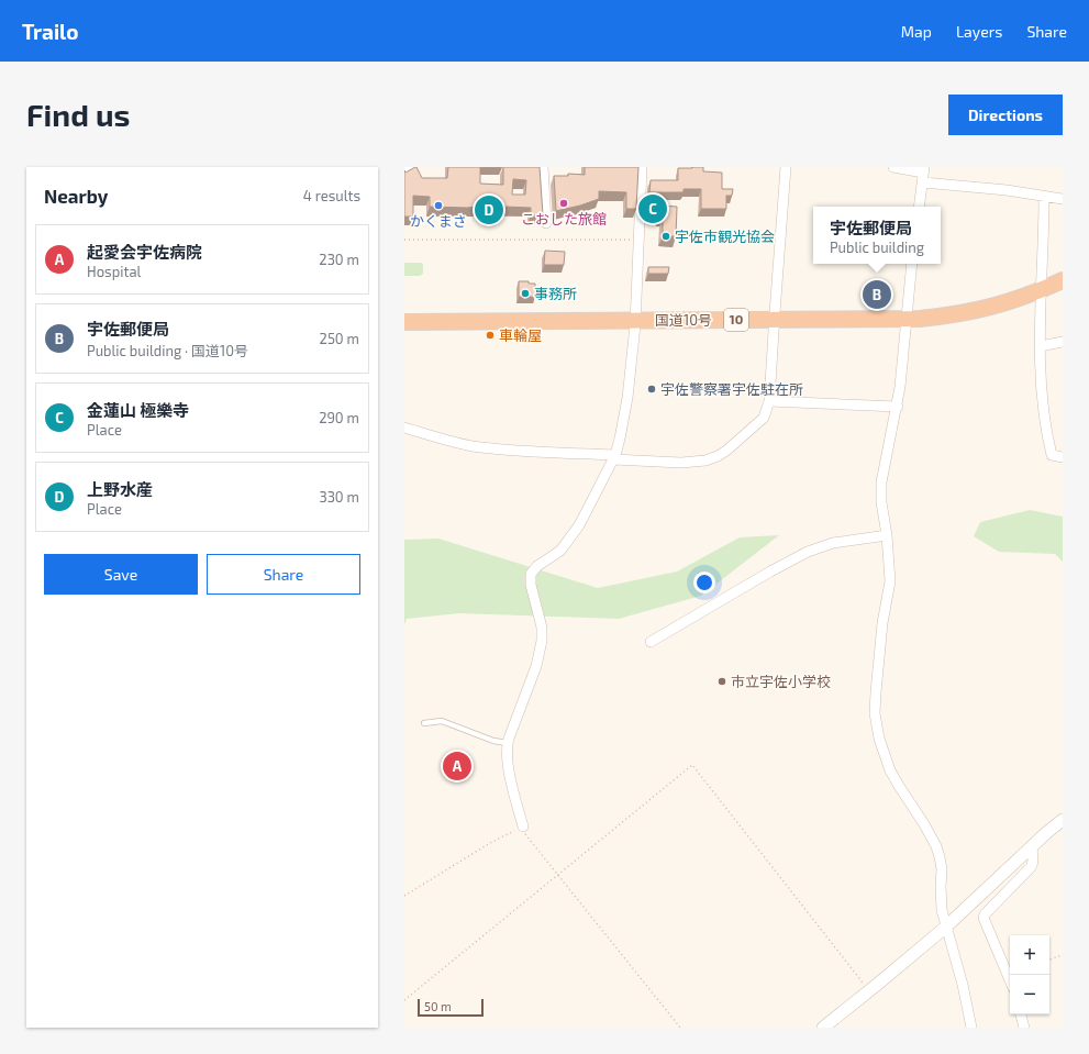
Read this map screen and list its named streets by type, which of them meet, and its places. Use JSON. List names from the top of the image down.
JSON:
{
  "streets": {
    "highway": ["国道10号", "10"]
  },
  "places": [
    "こおした旅館",
    "かくまさ",
    "宇佐市観光協会",
    "事務所",
    "車輪屋",
    "宇佐警察署宇佐駐在所",
    "市立宇佐小学校"
  ],
  "scale_bar": "50 m",
  "page": {
    "header": "Trailo",
    "nav": ["Map", "Layers", "Share"],
    "buttons": [
      "Directions",
      ["Save", "Share"]
    ],
    "title": "Find us",
    "heading": ["Nearby", "4 results"],
    "pins": [
      "C",
      "D",
      "B",
      "A"
    ],
    "popup": ["宇佐郵便局", "Public building"],
    "list": [
      {
        "mark": "A",
        "name": "起愛会宇佐病院",
        "note": "Hospital",
        "value": "230 m"
      },
      {
        "mark": "B",
        "name": "宇佐郵便局",
        "note": "Public building · 国道10号",
        "value": "250 m"
      },
      {
        "mark": "C",
        "name": "金蓮山 極樂寺",
        "note": "Place",
        "value": "290 m"
      },
      {
        "mark": "D",
        "name": "上野水産",
        "note": "Place",
        "value": "330 m"
      }
    ],
    "map_buttons": ["+", "−"],
    "scale": "50 m"
  }
}
